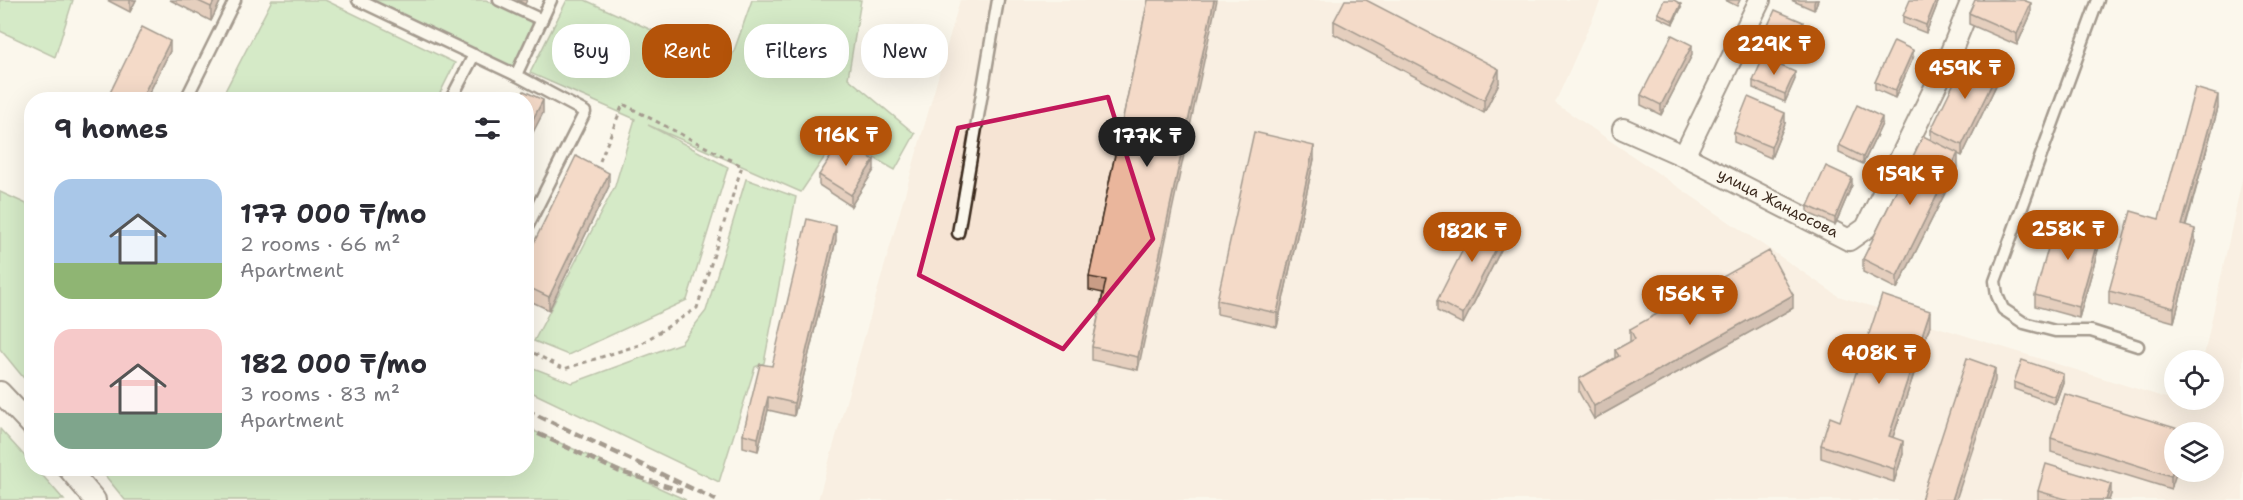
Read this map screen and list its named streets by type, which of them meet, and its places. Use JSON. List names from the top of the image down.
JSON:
{
  "streets": {
    "street": ["улица Жандосова"]
  },
  "page": {
    "chip": [
      "Buy",
      "Rent",
      "Filters",
      "New"
    ],
    "price": [
      "229K ₸",
      "459K ₸",
      "116K ₸",
      "177K ₸",
      "159K ₸",
      "258K ₸",
      "182K ₸",
      "156K ₸",
      "408K ₸"
    ],
    "heading": "9 homes",
    "list": [
      {
        "name": "177 000 ₸/mo",
        "note": "2 rooms · 66 m² · Apartment"
      },
      {
        "name": "182 000 ₸/mo",
        "note": "3 rooms · 83 m² · Apartment"
      }
    ]
  }
}
